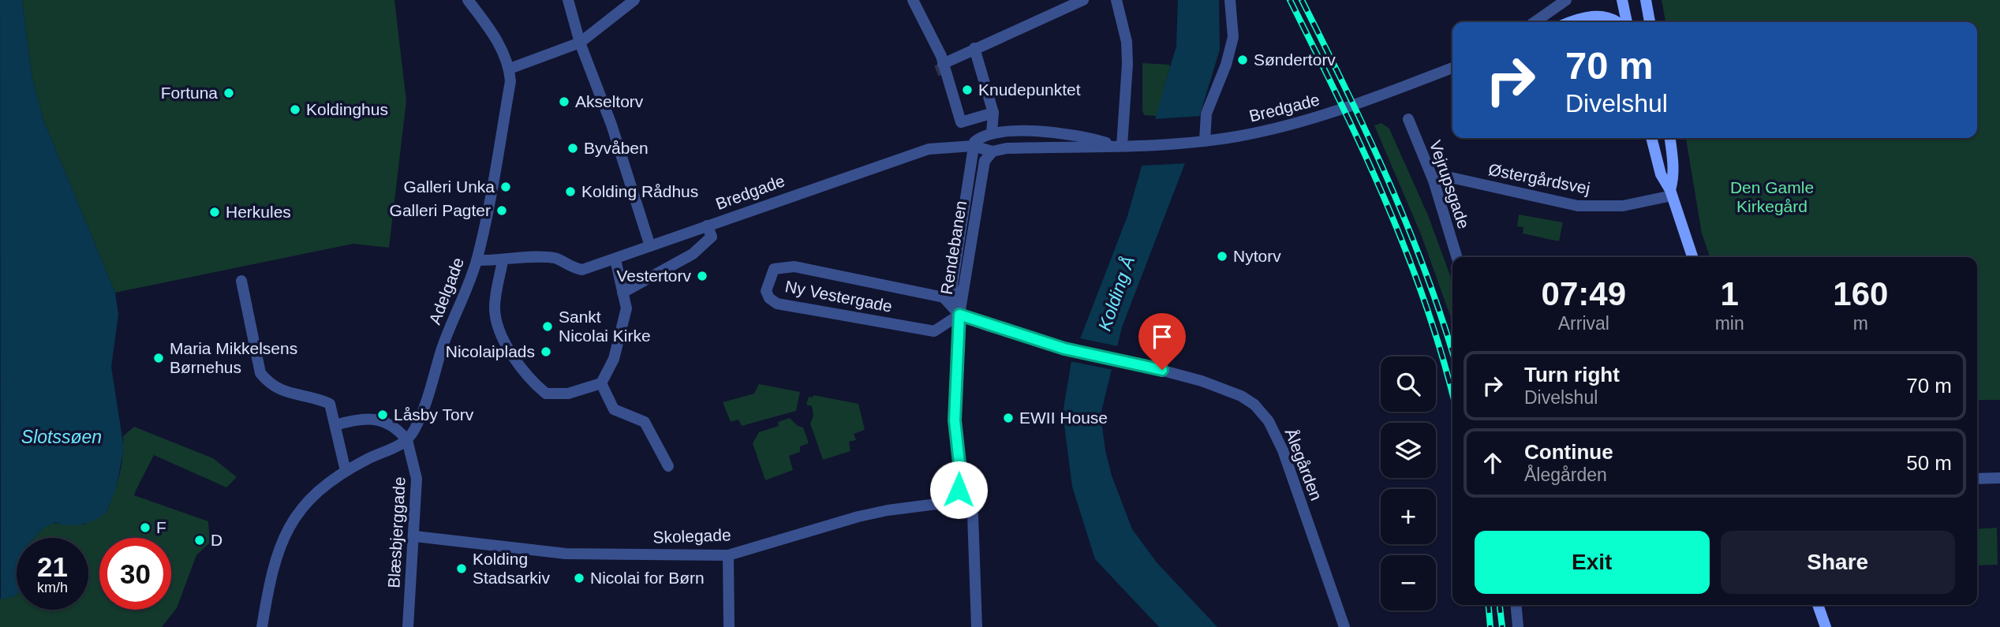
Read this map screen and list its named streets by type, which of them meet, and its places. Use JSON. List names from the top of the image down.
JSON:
{
  "streets": {
    "street": [
      "Bredgade",
      "Østergårdsvej",
      "Vejrupsgade",
      "Rendebanen",
      "Adelgade",
      "Ny Vestergade",
      "Ålegården",
      "Blæsbjerggade",
      "Skolegade"
    ]
  },
  "crossings": [
    ["Bredgade", "Rendebanen"],
    ["Bredgade", "Adelgade"],
    ["Østergårdsvej", "Vejrupsgade"],
    ["Rendebanen", "Ny Vestergade"],
    ["Rendebanen", "Ålegården"],
    ["Adelgade", "Blæsbjerggade"],
    ["Ny Vestergade", "Ålegården"],
    ["Blæsbjerggade", "Skolegade"]
  ],
  "water": ["Kolding Å", "Slotssøen"],
  "parks": ["Den Gamle Kirkegård"],
  "places": [
    "Søndertorv",
    "Knudepunktet",
    "Fortuna",
    "Akseltorv",
    "Koldinghus",
    "Byvåben",
    "Galleri Unka",
    "Kolding Rådhus",
    "Galleri Pagter",
    "Herkules",
    "Nytorv",
    "Vestertorv",
    "Sankt Nicolai Kirke",
    "Nicolaiplads",
    "Maria Mikkelsens Børnehus",
    "Låsby Torv",
    "EWII House",
    "F",
    "D",
    "Kolding Stadsarkiv",
    "Nicolai for Børn"
  ],
  "page": {
    "turn": ["70 m", "Divelshul"],
    "eta": [
      "07:49",
      "Arrival",
      "1",
      "min",
      "160",
      "m"
    ],
    "list": [
      {
        "name": "Turn right",
        "note": "Divelshul",
        "value": "70 m"
      },
      {
        "name": "Continue",
        "note": "Ålegården",
        "value": "50 m"
      }
    ],
    "map_buttons": ["+", "−"],
    "buttons": ["Exit", "Share"],
    "speed": "21 km/h",
    "limit": "30"
  }
}
